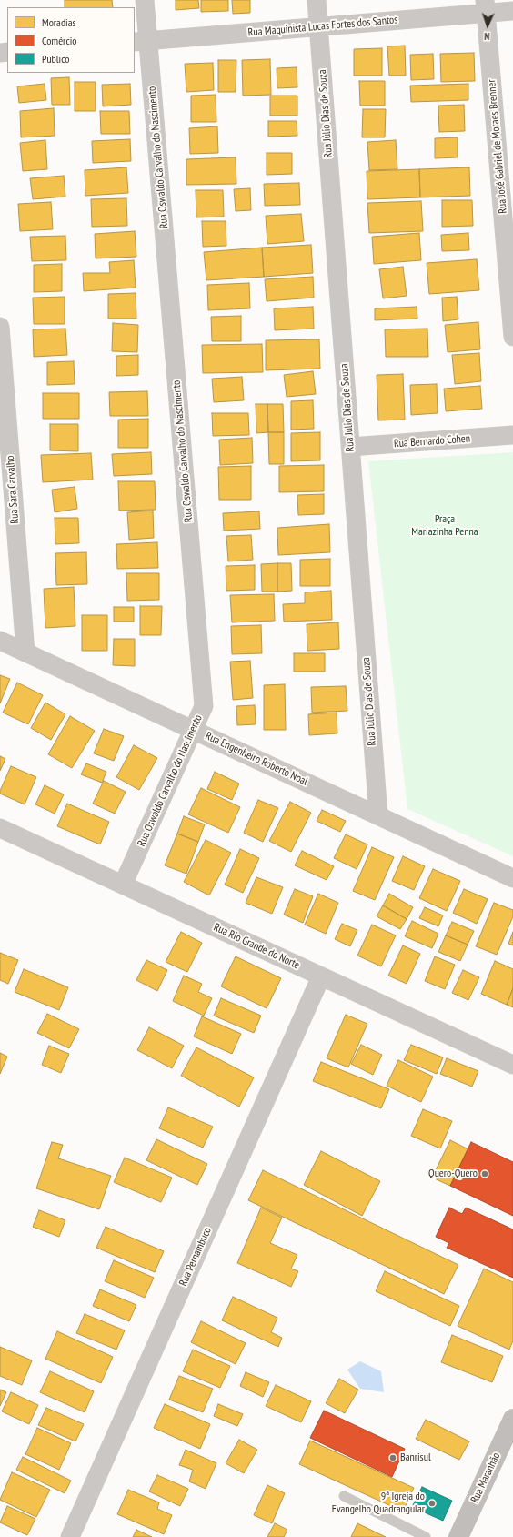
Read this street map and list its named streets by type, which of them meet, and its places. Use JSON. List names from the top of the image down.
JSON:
{
  "streets": {
    "main road": ["Rua Maranhão"],
    "street": [
      "Rua Maquinista Lucas Fortes dos Santos",
      "Rua Júlio Dias de Souza",
      "Rua José Gabriel de Moraes Brenner",
      "Rua Oswaldo Carvalho do Nascimento",
      "Rua Bernardo Cohen",
      "Rua Sara Carvalho",
      "Rua Engenheiro Roberto Noal",
      "Rua Rio Grande do Norte",
      "Rua Pernambuco"
    ]
  },
  "crossings": [
    ["Rua Maquinista Lucas Fortes dos Santos", "Rua Júlio Dias de Souza"],
    ["Rua Maquinista Lucas Fortes dos Santos", "Rua José Gabriel de Moraes Brenner"],
    ["Rua Maquinista Lucas Fortes dos Santos", "Rua Oswaldo Carvalho do Nascimento"],
    ["Rua Júlio Dias de Souza", "Rua Bernardo Cohen"],
    ["Rua Júlio Dias de Souza", "Rua Engenheiro Roberto Noal"],
    ["Rua Oswaldo Carvalho do Nascimento", "Rua Engenheiro Roberto Noal"],
    ["Rua Oswaldo Carvalho do Nascimento", "Rua Rio Grande do Norte"],
    ["Rua Sara Carvalho", "Rua Engenheiro Roberto Noal"],
    ["Rua Rio Grande do Norte", "Rua Pernambuco"]
  ],
  "parks": ["Praça Mariazinha Penna"],
  "places": ["Quero-Quero", "Banrisul", "9ª Igreja do Evangelho Quadrangular"],
  "legend": ["Moradias", "Comércio", "Público"],
  "north": "bottom"
}
